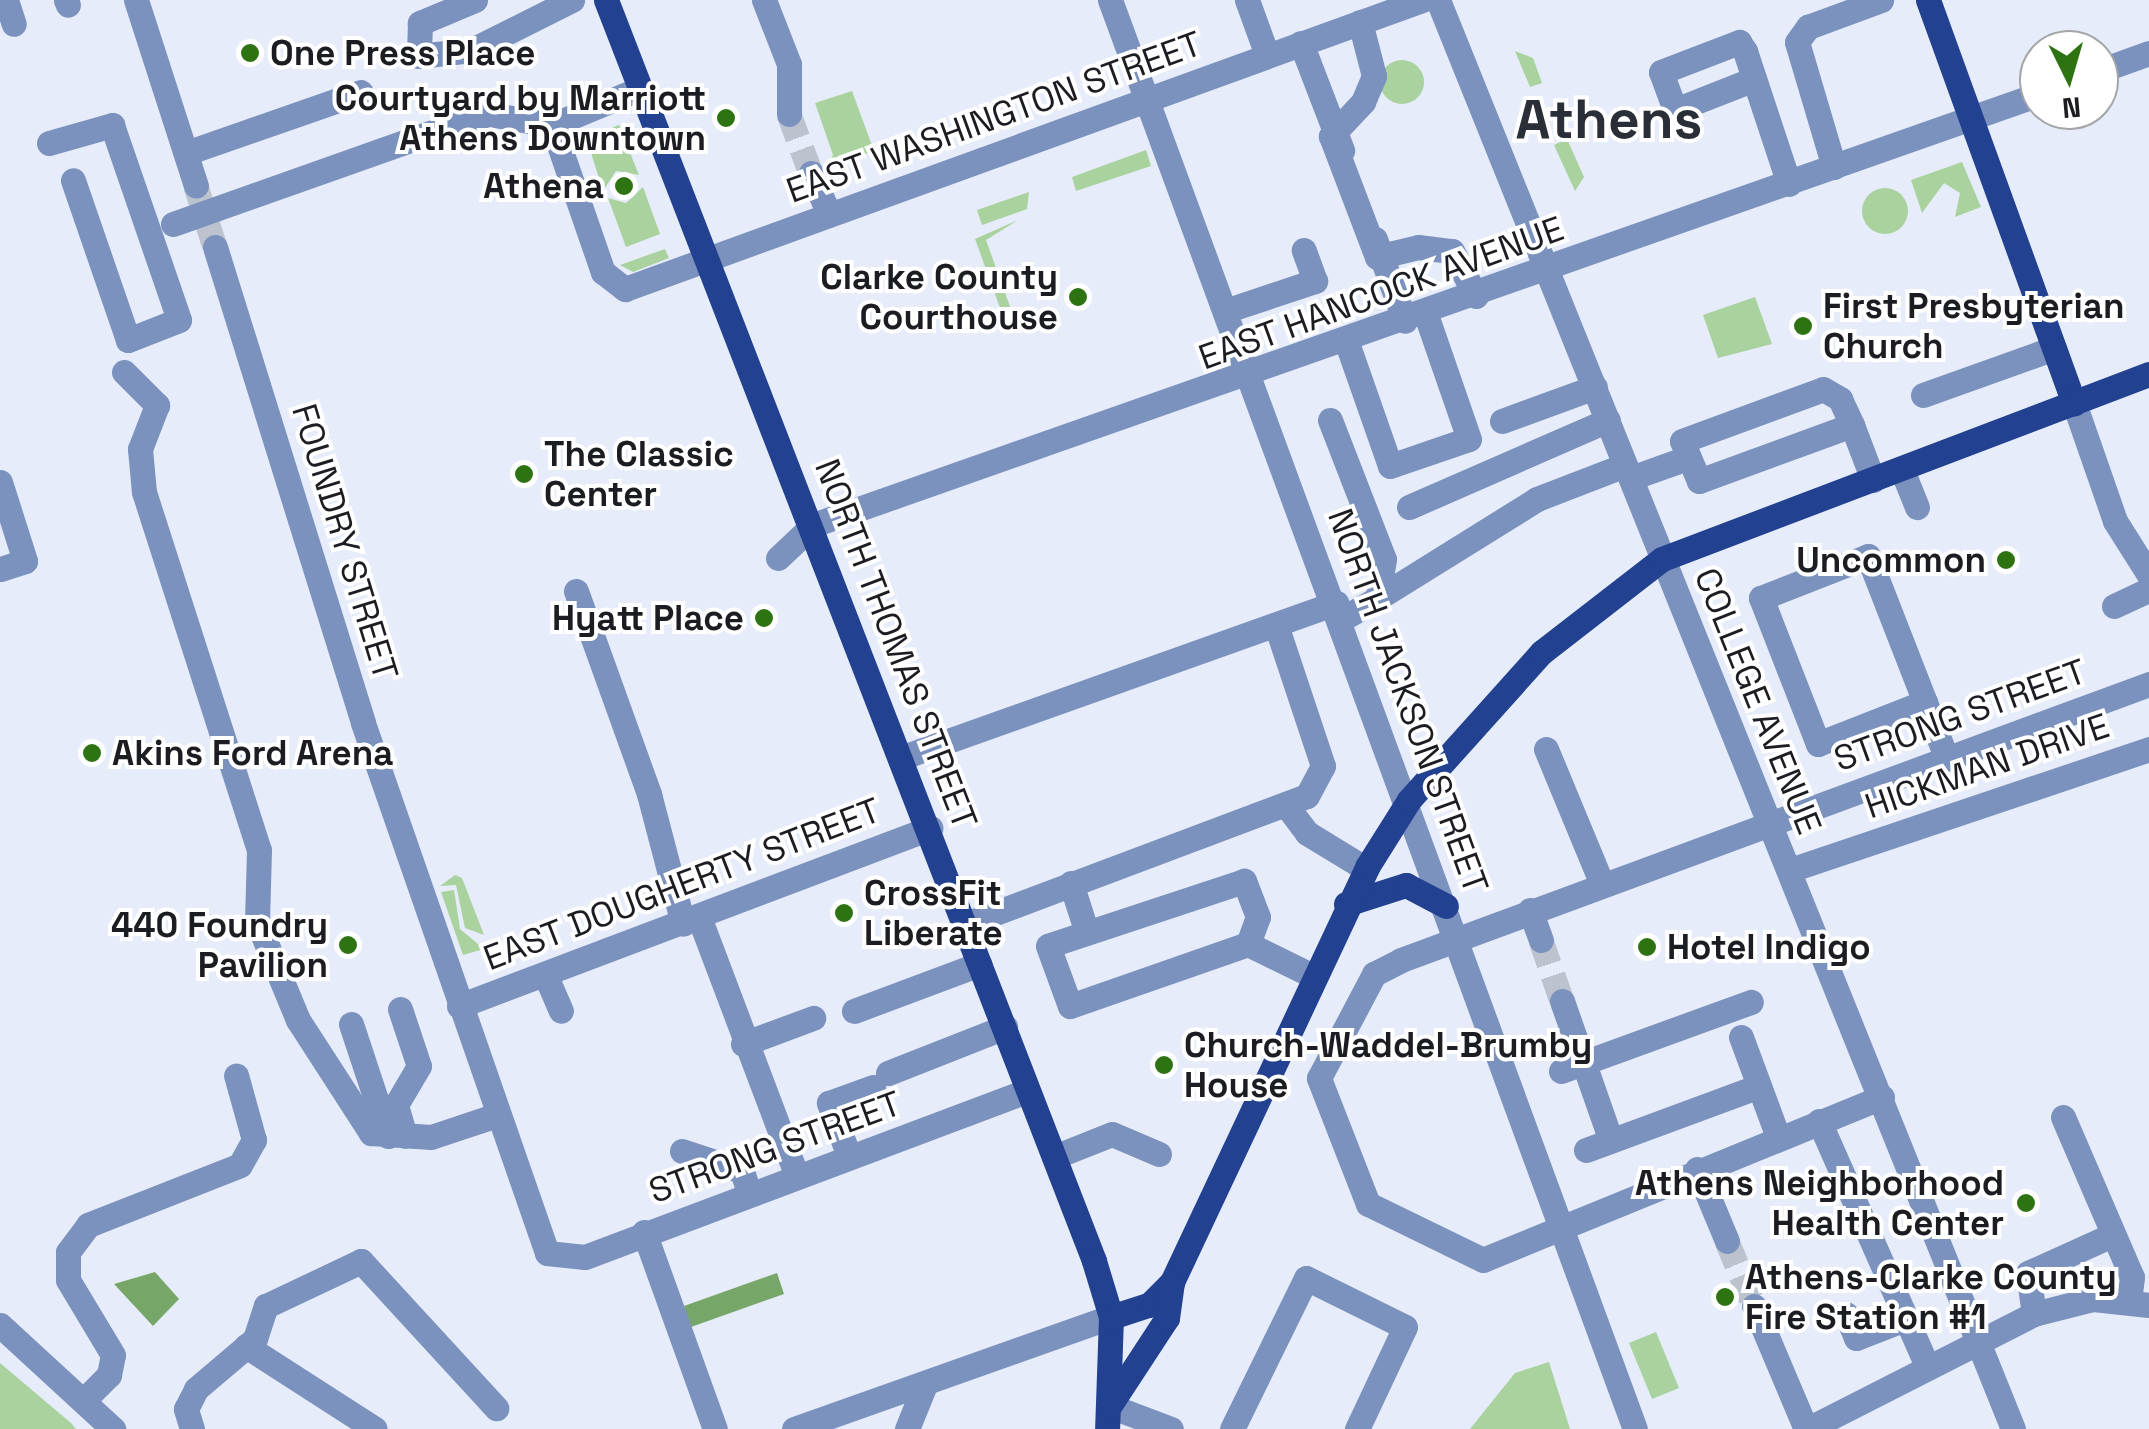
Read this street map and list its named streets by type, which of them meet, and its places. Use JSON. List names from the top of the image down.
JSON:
{
  "streets": {
    "main road": ["NORTH THOMAS STREET"],
    "street": [
      "EAST WASHINGTON STREET",
      "EAST HANCOCK AVENUE",
      "FOUNDRY STREET",
      "NORTH JACKSON STREET",
      "COLLEGE AVENUE",
      "STRONG STREET",
      "HICKMAN DRIVE",
      "EAST DOUGHERTY STREET"
    ]
  },
  "crossings": [
    ["EAST WASHINGTON STREET", "NORTH THOMAS STREET"],
    ["EAST WASHINGTON STREET", "NORTH JACKSON STREET"],
    ["EAST HANCOCK AVENUE", "NORTH THOMAS STREET"],
    ["EAST HANCOCK AVENUE", "NORTH JACKSON STREET"],
    ["EAST HANCOCK AVENUE", "COLLEGE AVENUE"],
    ["FOUNDRY STREET", "STRONG STREET"],
    ["FOUNDRY STREET", "EAST DOUGHERTY STREET"],
    ["NORTH THOMAS STREET", "STRONG STREET"],
    ["NORTH THOMAS STREET", "EAST DOUGHERTY STREET"],
    ["NORTH JACKSON STREET", "STRONG STREET"],
    ["COLLEGE AVENUE", "STRONG STREET"],
    ["COLLEGE AVENUE", "HICKMAN DRIVE"]
  ],
  "districts": ["Athens"],
  "places": [
    "One Press Place",
    "Courtyard by Marriott Athens Downtown",
    "Athena",
    "Clarke County Courthouse",
    "First Presbyterian Church",
    "The Classic Center",
    "Uncommon",
    "Hyatt Place",
    "Akins Ford Arena",
    "CrossFit Liberate",
    "440 Foundry Pavilion",
    "Hotel Indigo",
    "Church-Waddel-Brumby House",
    "Athens Neighborhood Health Center",
    "Athens-Clarke County Fire Station #1"
  ],
  "north": "bottom"
}
